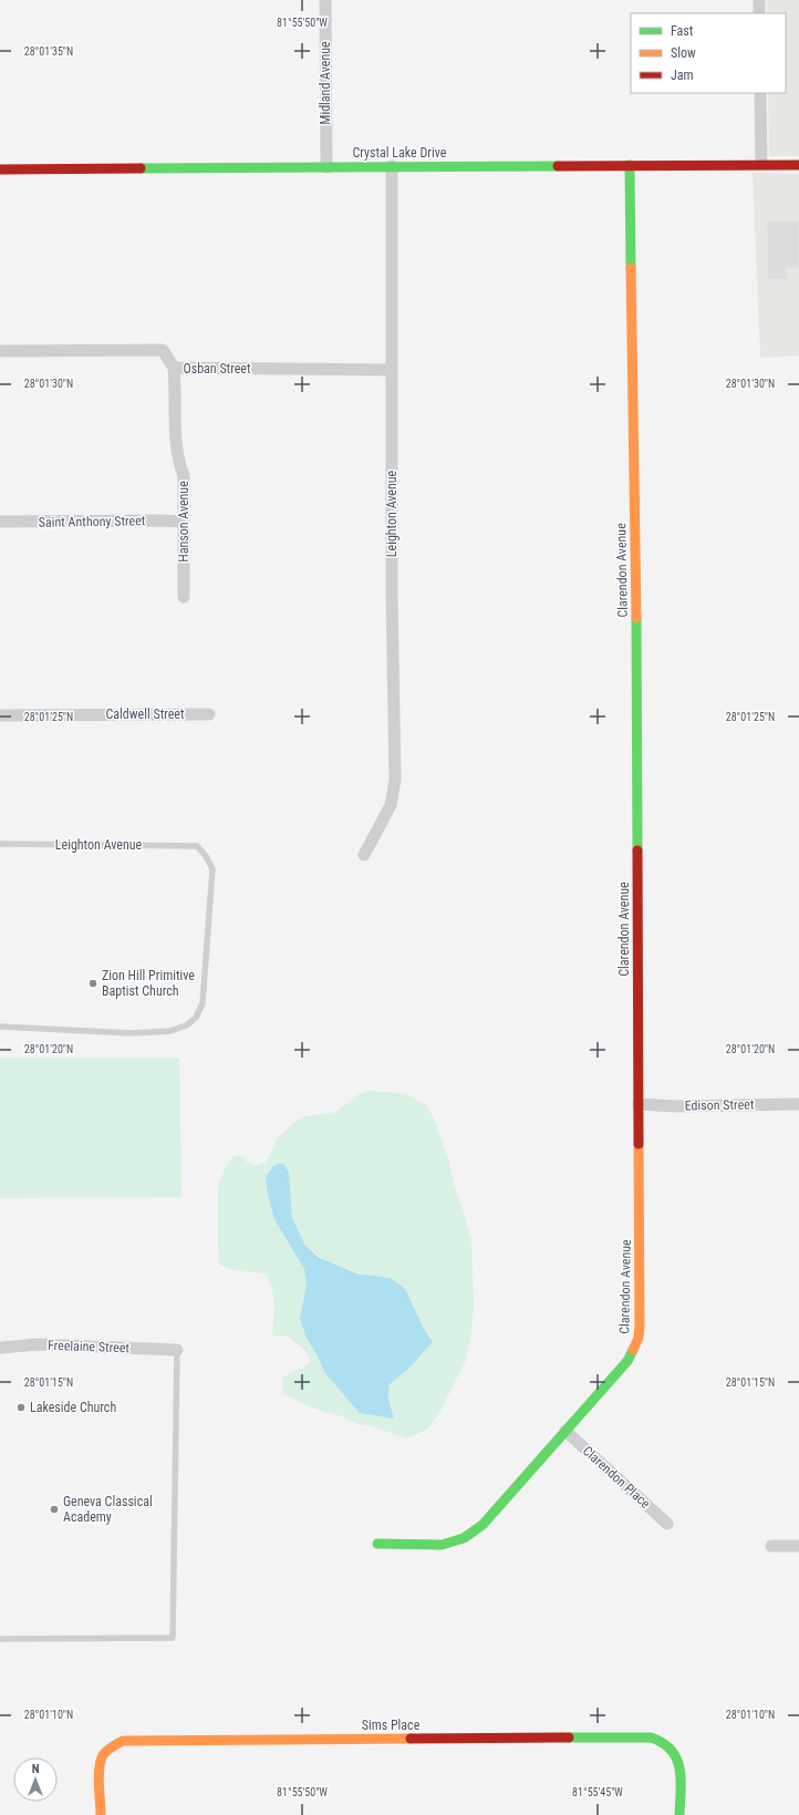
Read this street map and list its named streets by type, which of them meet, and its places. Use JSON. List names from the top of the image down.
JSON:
{
  "streets": {
    "street": [
      "Midland Avenue",
      "Crystal Lake Drive",
      "Osban Street",
      "Leighton Avenue",
      "Saint Anthony Street",
      "Hanson Avenue",
      "Clarendon Avenue",
      "Caldwell Street",
      "Edison Street",
      "Freelaine Street",
      "Clarendon Place",
      "Sims Place"
    ]
  },
  "crossings": [
    ["Midland Avenue", "Crystal Lake Drive"],
    ["Crystal Lake Drive", "Leighton Avenue"],
    ["Crystal Lake Drive", "Clarendon Avenue"],
    ["Osban Street", "Leighton Avenue"],
    ["Osban Street", "Hanson Avenue"],
    ["Saint Anthony Street", "Hanson Avenue"],
    ["Clarendon Avenue", "Edison Street"],
    ["Clarendon Avenue", "Clarendon Place"]
  ],
  "places": ["Zion Hill Primitive Baptist Church", "Lakeside Church", "Geneva Classical Academy"],
  "legend": ["Fast", "Slow", "Jam"],
  "north": "top",
  "coordinates": [
    "81°55'50\"W",
    "28°01'35\"N",
    "28°01'30\"N",
    "28°01'25\"N",
    "28°01'20\"N",
    "28°01'15\"N",
    "28°01'10\"N",
    "81°55'45\"W"
  ]
}
